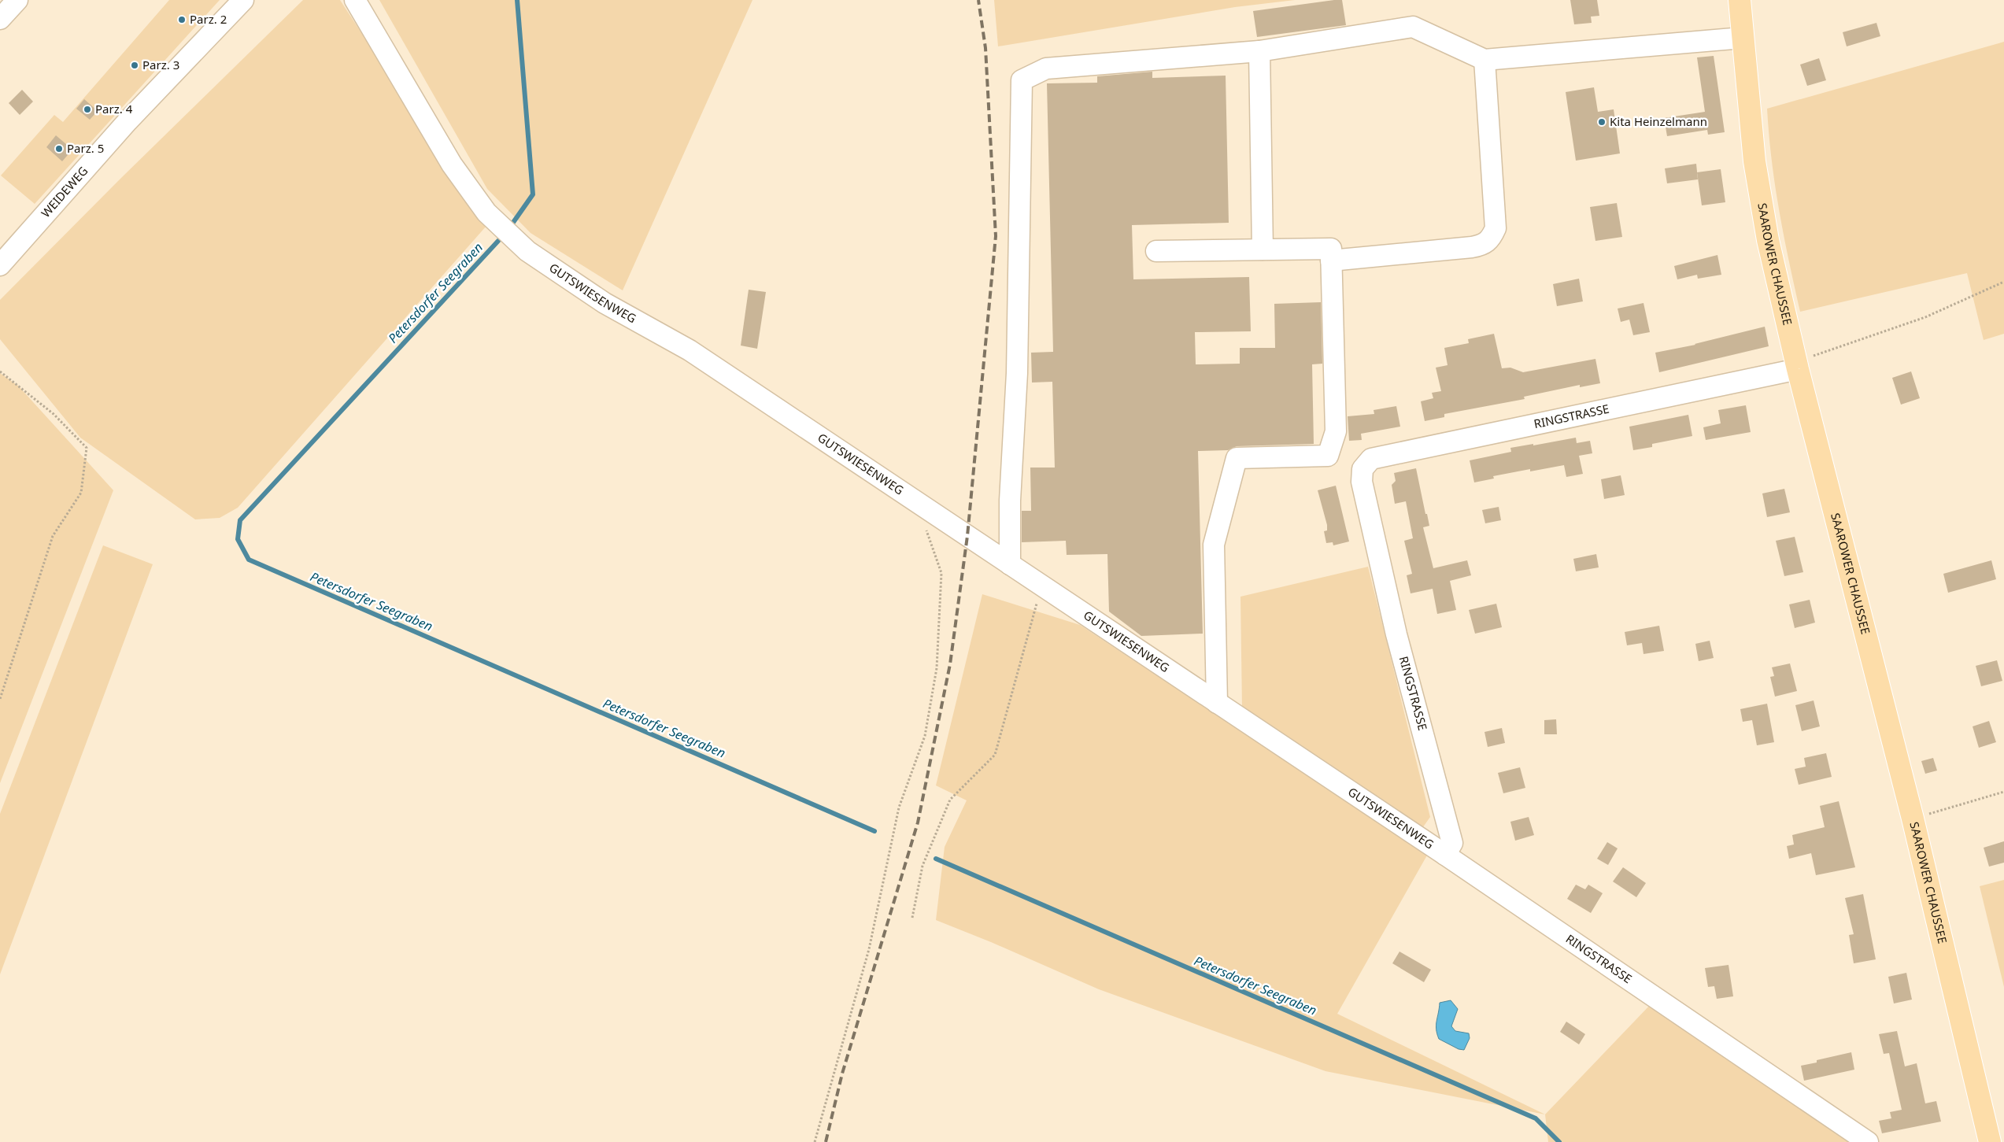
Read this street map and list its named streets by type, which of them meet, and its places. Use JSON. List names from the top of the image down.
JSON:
{
  "streets": {
    "main road": ["SAAROWER CHAUSSEE"],
    "street": ["WEIDEWEG", "GUTSWIESENWEG", "RINGSTRASSE"]
  },
  "crossings": [
    ["SAAROWER CHAUSSEE", "RINGSTRASSE"],
    ["GUTSWIESENWEG", "RINGSTRASSE"]
  ],
  "water": ["Petersdorfer Seegraben"],
  "places": [
    "Parz. 2",
    "Parz. 3",
    "Parz. 4",
    "Kita Heinzelmann",
    "Parz. 5"
  ]
}
